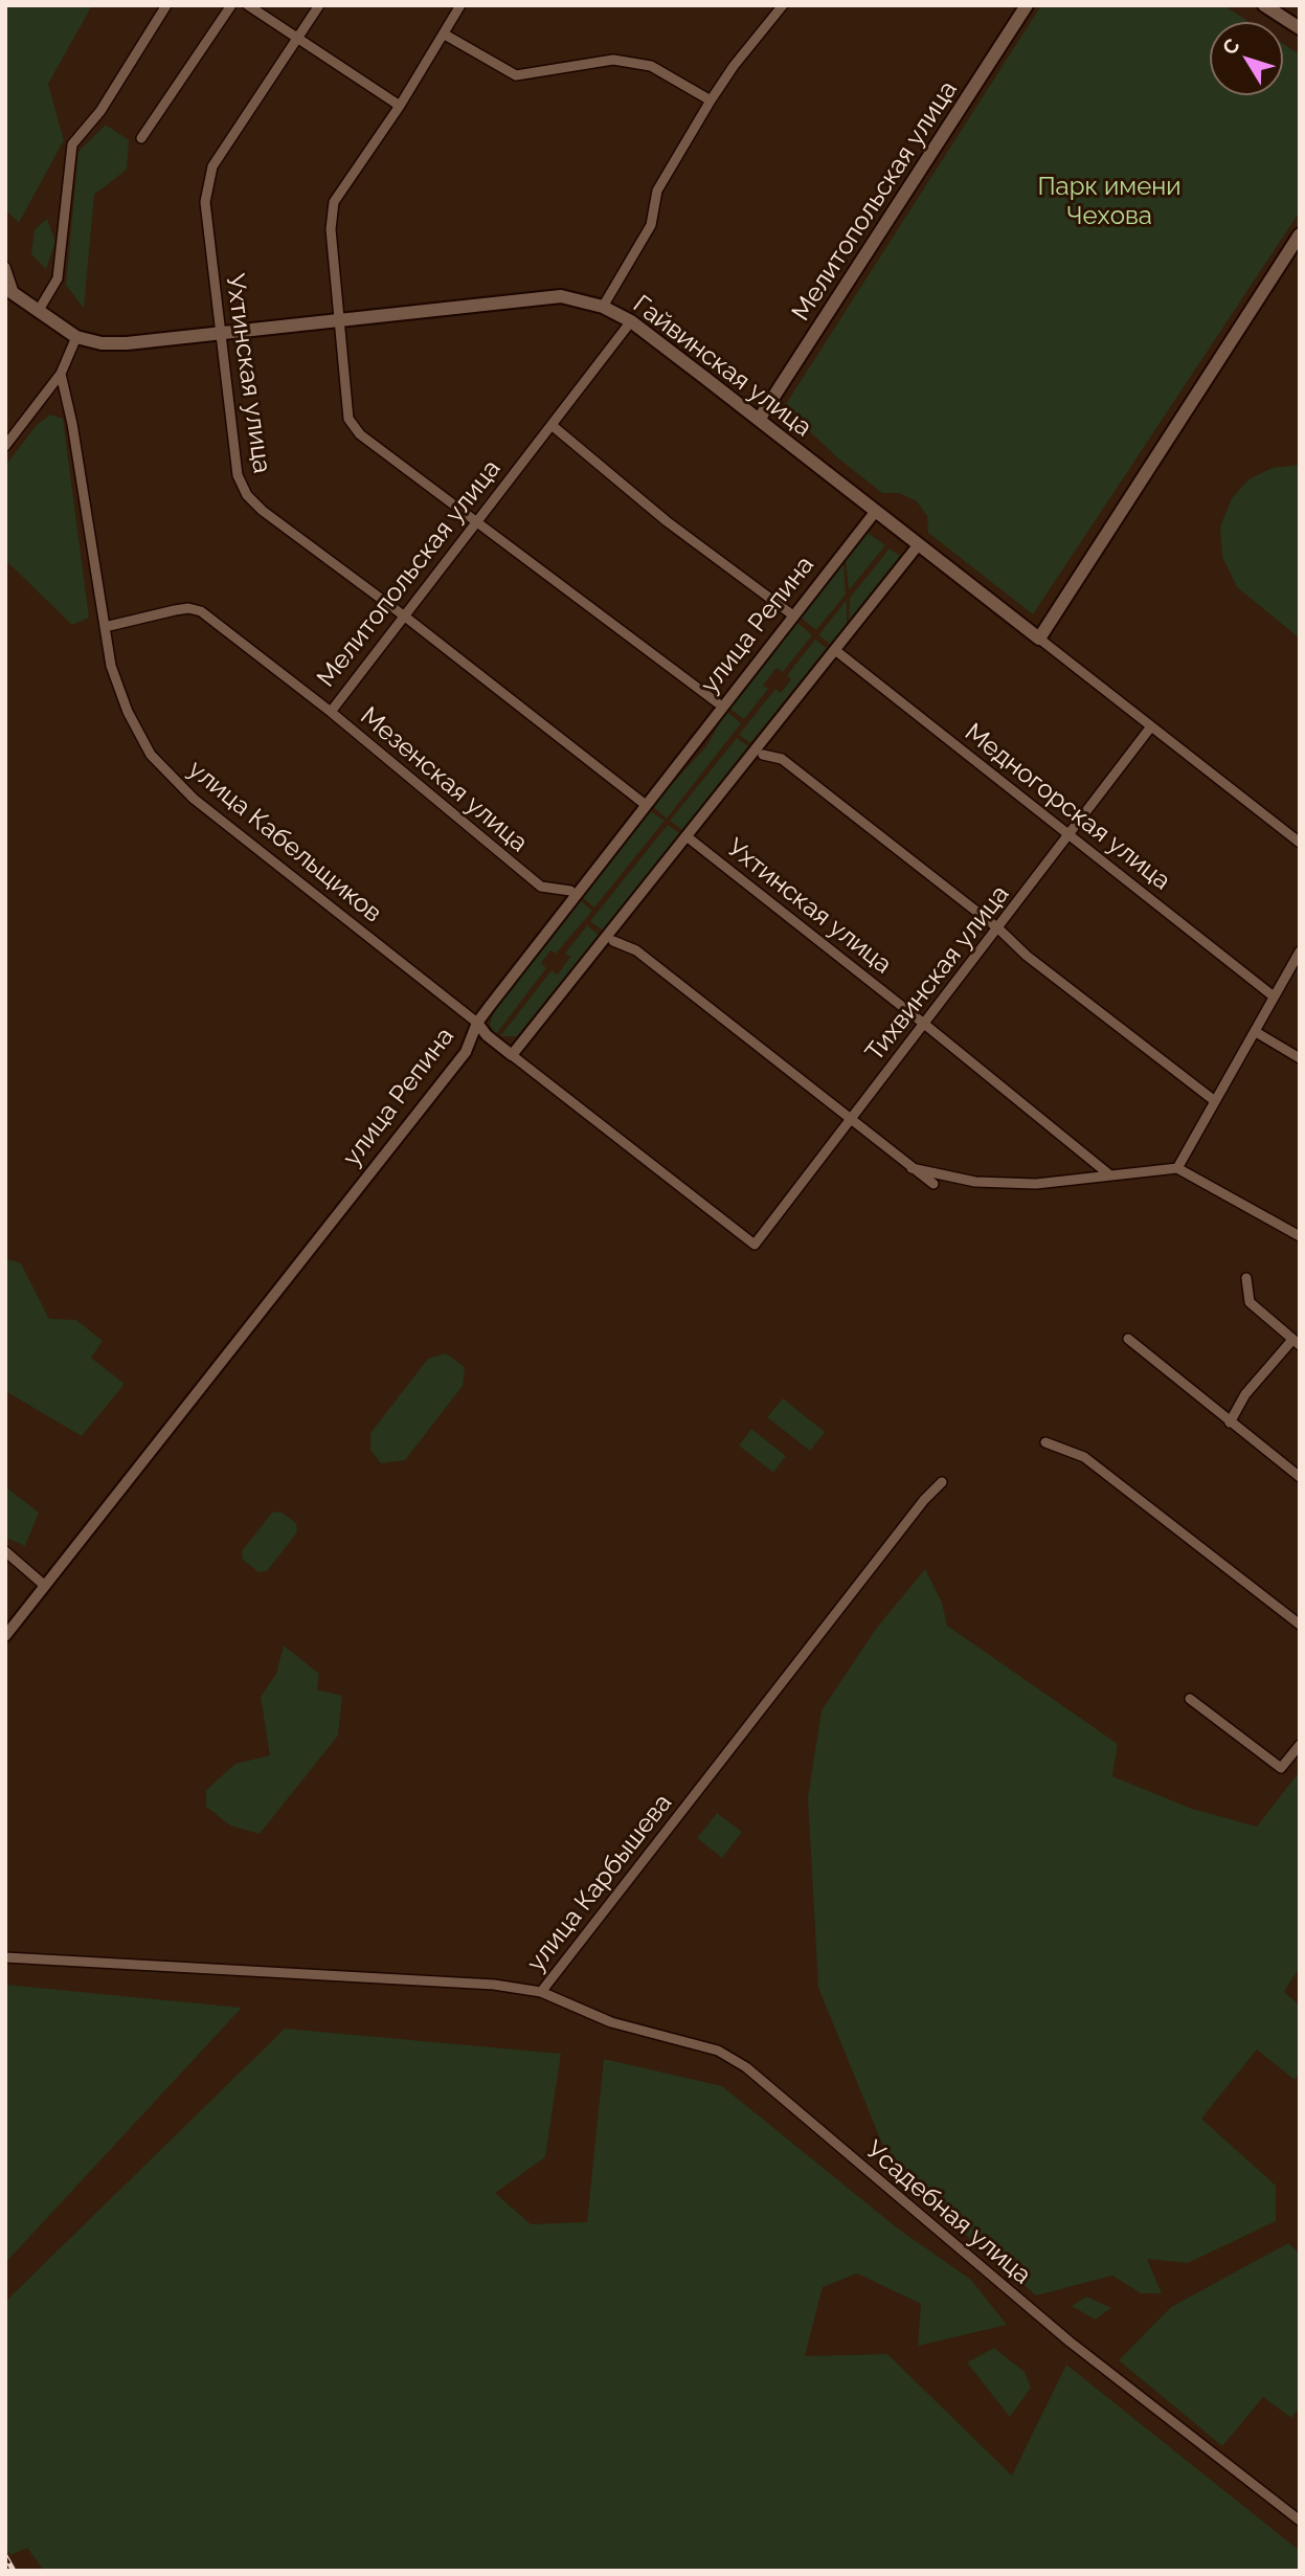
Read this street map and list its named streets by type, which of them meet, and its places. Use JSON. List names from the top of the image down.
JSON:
{
  "streets": {
    "main road": ["Мелитопольская улица", "Гайвинская улица"],
    "street": [
      "Ухтинская улица",
      "улица Репина",
      "Мезенская улица",
      "Медногорская улица",
      "улица Кабельщиков",
      "Тихвинская улица",
      "улица Карбышева",
      "Усадебная улица"
    ]
  },
  "crossings": [
    ["Мелитопольская улица", "Гайвинская улица"],
    ["Мелитопольская улица", "Ухтинская улица"],
    ["Мелитопольская улица", "Мезенская улица"],
    ["Гайвинская улица", "Ухтинская улица"],
    ["Гайвинская улица", "улица Репина"],
    ["Гайвинская улица", "Тихвинская улица"],
    ["Ухтинская улица", "улица Репина"],
    ["Ухтинская улица", "Тихвинская улица"],
    ["улица Репина", "улица Кабельщиков"],
    ["Мезенская улица", "улица Кабельщиков"],
    ["Медногорская улица", "Тихвинская улица"],
    ["улица Кабельщиков", "Тихвинская улица"],
    ["улица Карбышева", "Усадебная улица"]
  ],
  "parks": ["Парк имени Чехова"],
  "north": "top left"
}
